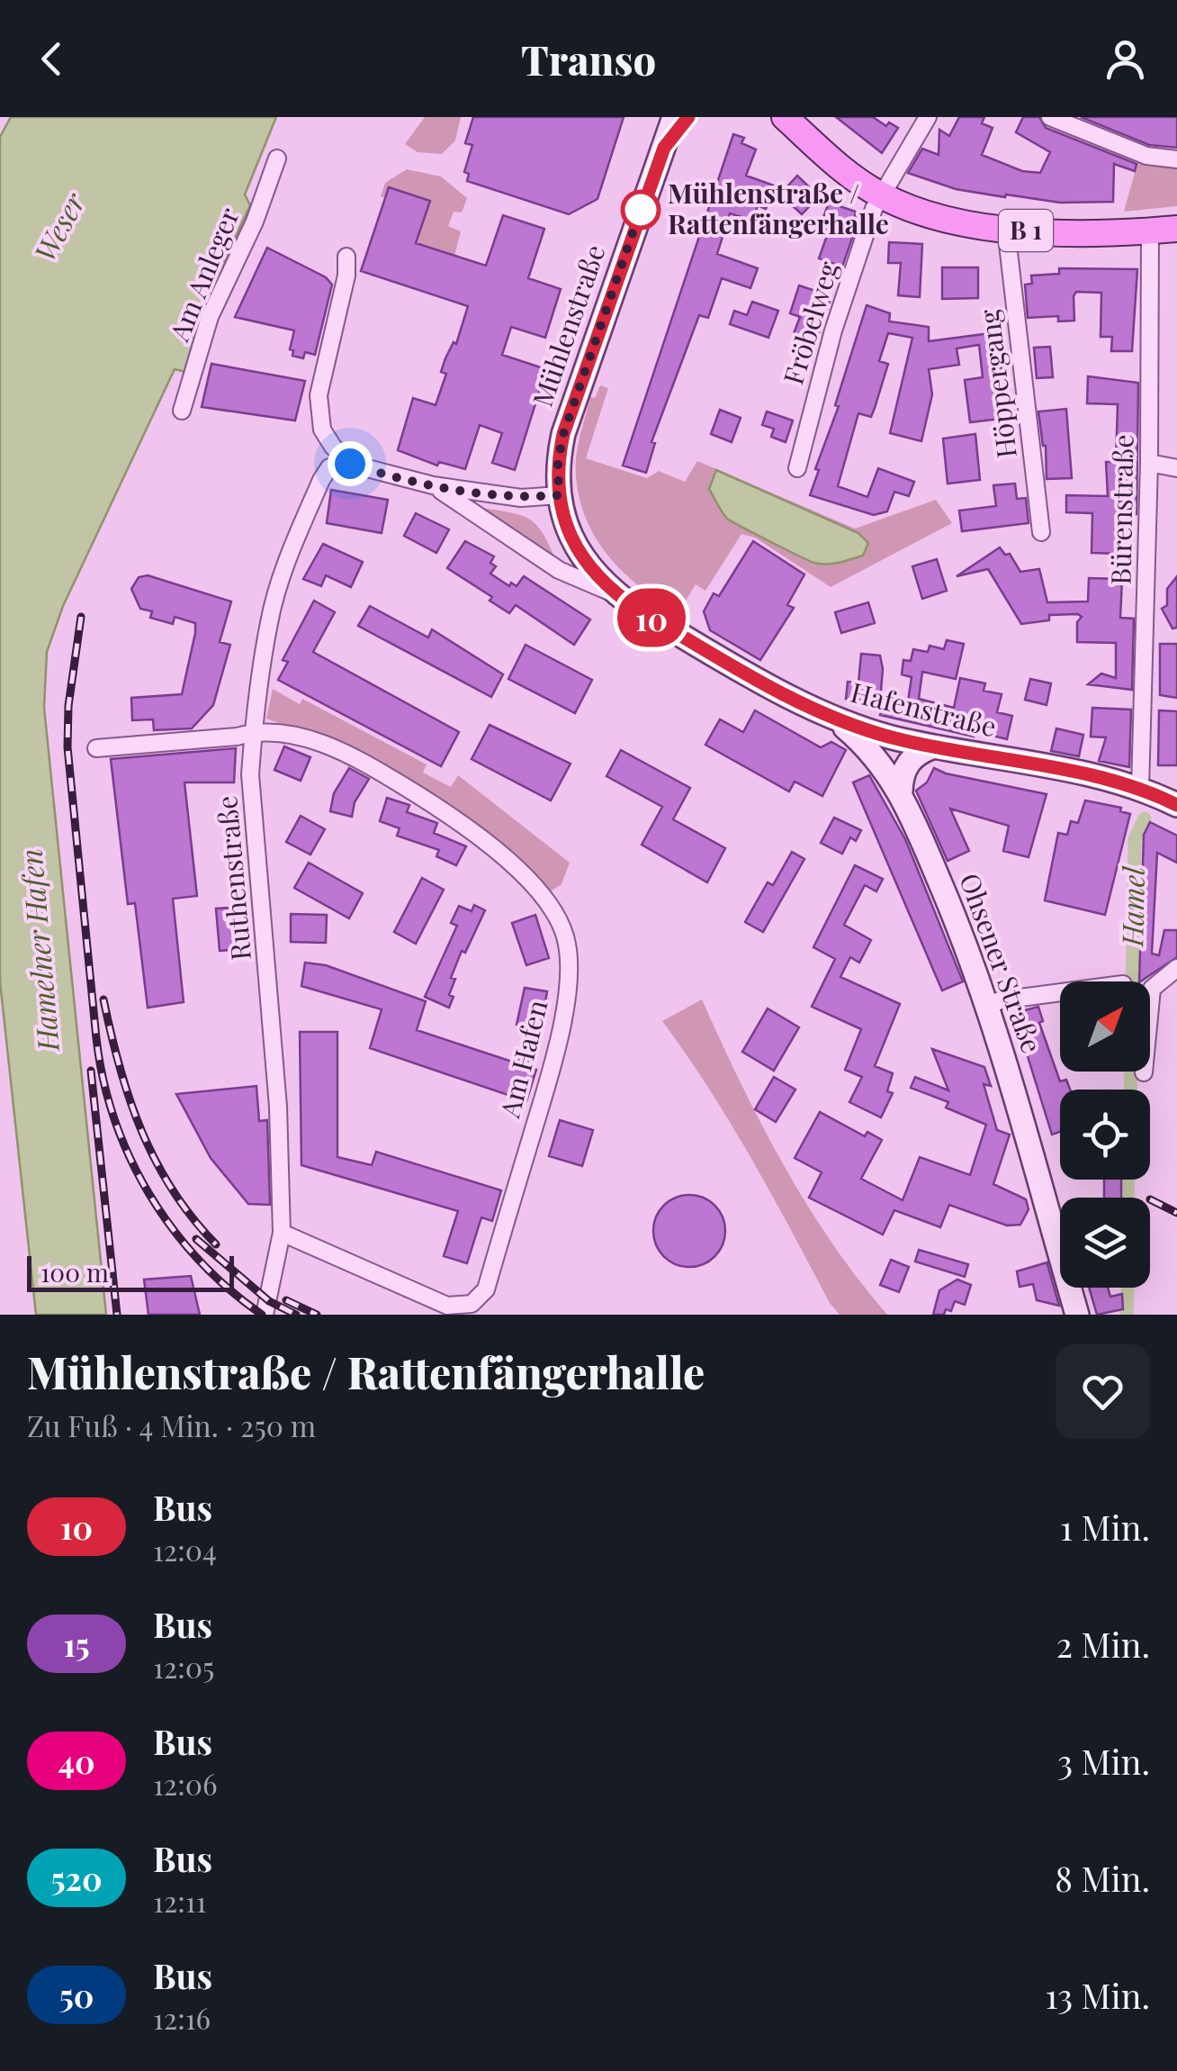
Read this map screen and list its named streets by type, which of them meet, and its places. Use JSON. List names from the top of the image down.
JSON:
{
  "streets": {
    "main road": [
      "B 1",
      "Mühlenstraße",
      "Hafenstraße",
      "Ohsener Straße"
    ],
    "street": [
      "Am Anleger",
      "Fröbelweg",
      "Höppergang",
      "Bürenstraße",
      "Ruthenstraße",
      "Am Hafen"
    ]
  },
  "crossings": [
    ["B 1", "Fröbelweg"],
    ["B 1", "Höppergang"],
    ["B 1", "Bürenstraße"],
    ["Mühlenstraße", "Hafenstraße"],
    ["Bürenstraße", "Hafenstraße"],
    ["Hafenstraße", "Ruthenstraße"],
    ["Hafenstraße", "Ohsener Straße"],
    ["Ruthenstraße", "Am Hafen"]
  ],
  "water": ["Weser", "Hamel", "Hamelner Hafen"],
  "places": ["Mühlenstraße / Rattenfängerhalle"],
  "lines": ["bus line 10"],
  "scale_bar": "100 m",
  "north": "top right",
  "page": {
    "header": "Transo",
    "on_map": "10",
    "scale": "100 m",
    "heading": ["Mühlenstraße / Rattenfängerhalle", "Zu Fuß · 4 Min. · 250 m"],
    "list": [
      {
        "mark": "10",
        "name": "Bus",
        "note": "12:04",
        "value": "1 Min."
      },
      {
        "mark": "15",
        "name": "Bus",
        "note": "12:05",
        "value": "2 Min."
      },
      {
        "mark": "40",
        "name": "Bus",
        "note": "12:06",
        "value": "3 Min."
      },
      {
        "mark": "520",
        "name": "Bus",
        "note": "12:11",
        "value": "8 Min."
      },
      {
        "mark": "50",
        "name": "Bus",
        "note": "12:16",
        "value": "13 Min."
      }
    ]
  }
}
